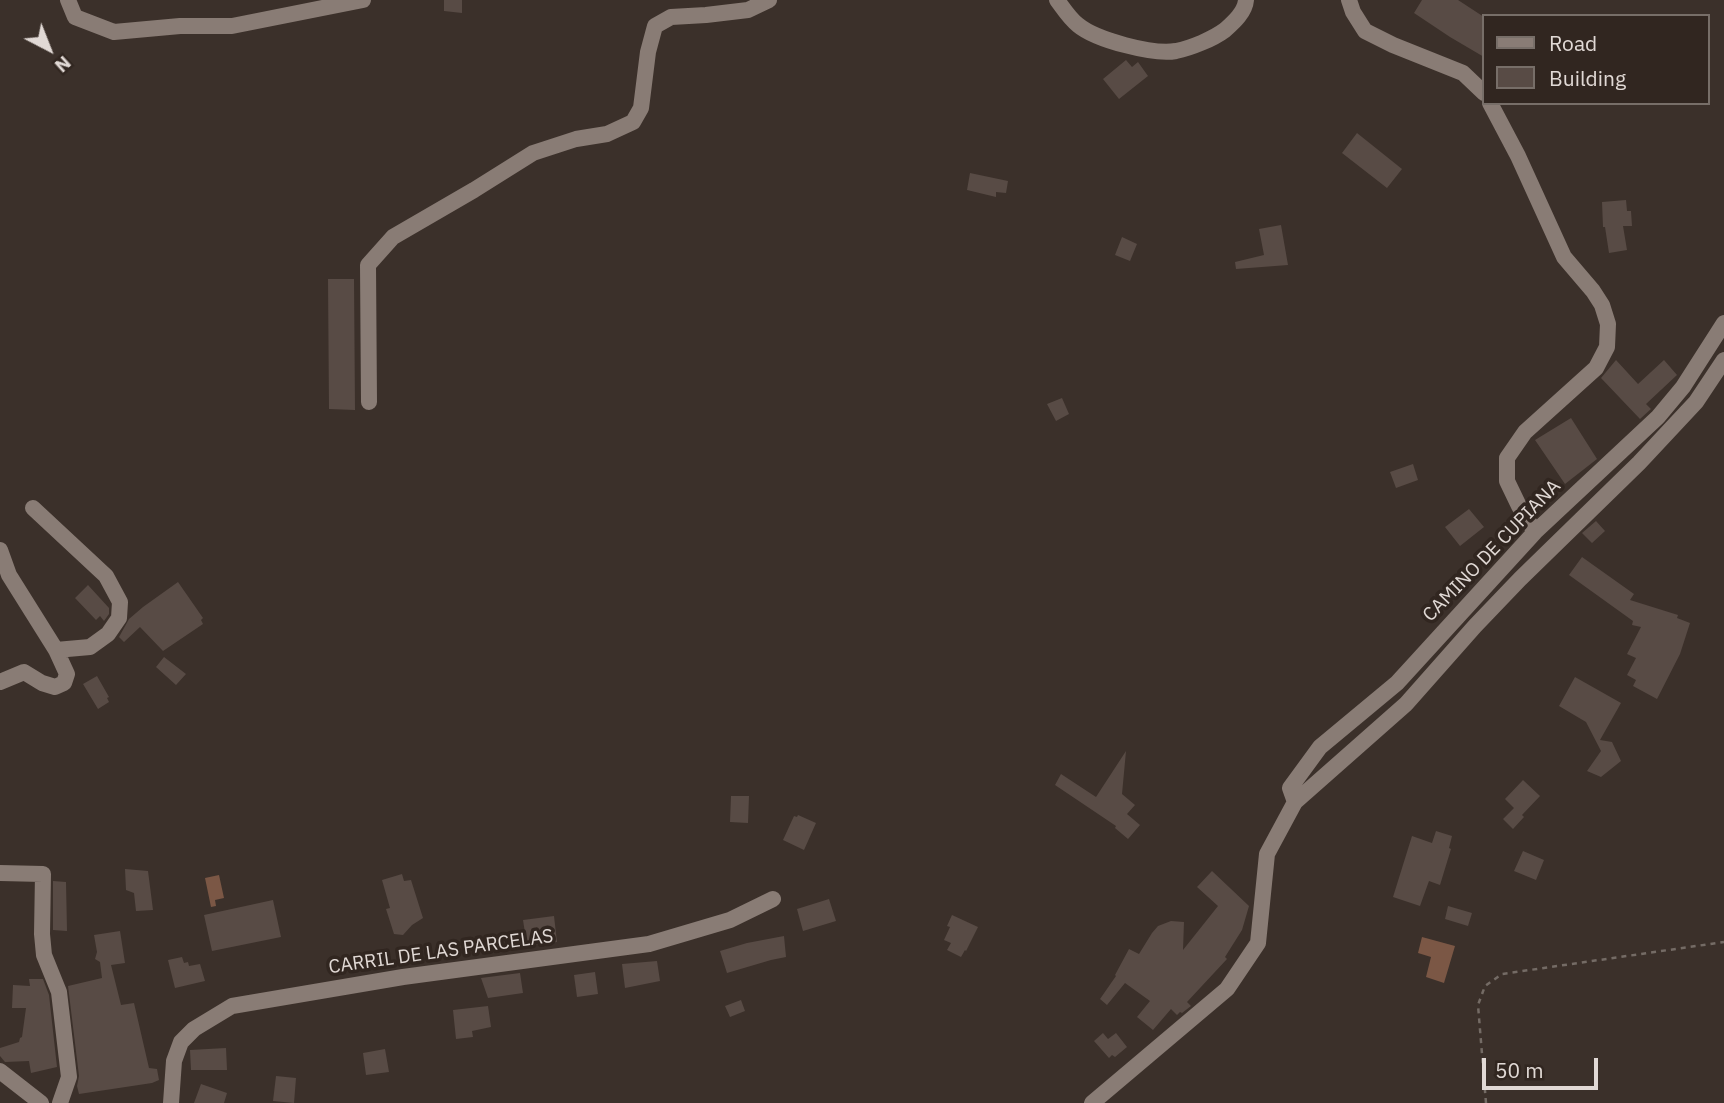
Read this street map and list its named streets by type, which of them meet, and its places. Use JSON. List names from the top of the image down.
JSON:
{
  "streets": {
    "street": ["CAMINO DE CUPIANA", "CARRIL DE LAS PARCELAS"]
  },
  "legend": ["Road", "Building"],
  "scale_bar": "50 m",
  "north": "bottom right"
}
